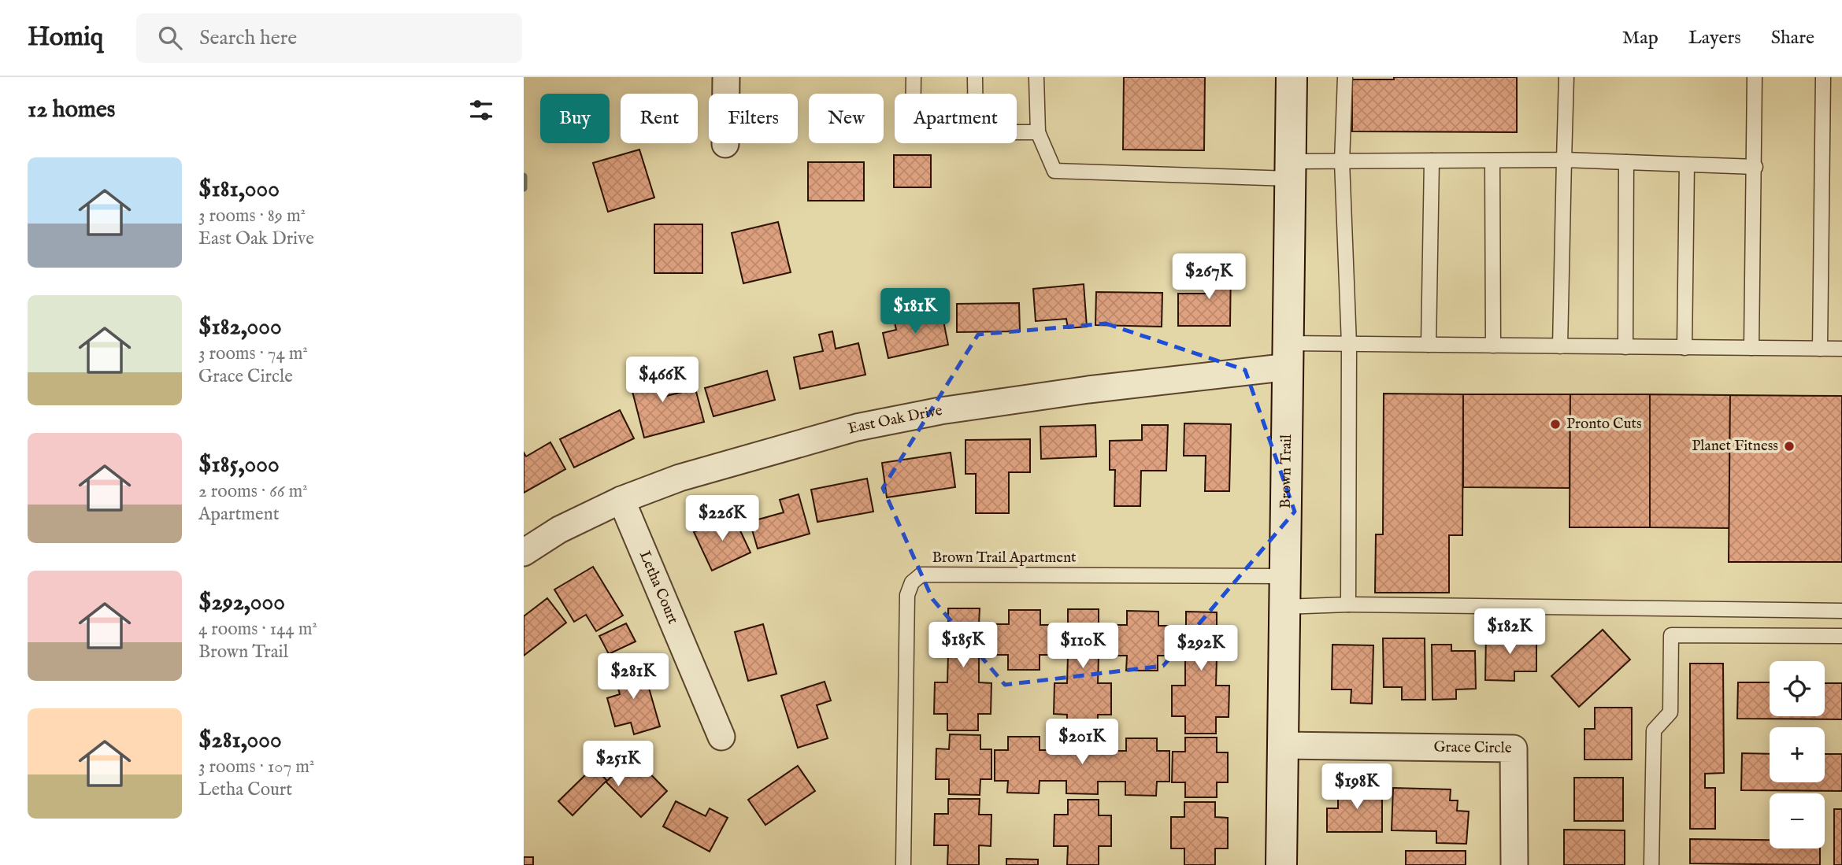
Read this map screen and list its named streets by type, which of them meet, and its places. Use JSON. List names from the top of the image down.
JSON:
{
  "streets": {
    "main road": ["Brown Trail"],
    "street": ["East Oak Drive", "Letha Court", "Grace Circle"],
    "lane": ["Brown Trail Apartment"]
  },
  "crossings": [
    ["East Oak Drive", "Brown Trail"],
    ["East Oak Drive", "Letha Court"],
    ["Brown Trail", "Brown Trail Apartment"],
    ["Brown Trail", "Grace Circle"]
  ],
  "places": ["Pronto Cuts", "Planet Fitness"],
  "page": {
    "header": "Homiq",
    "search": "Search here",
    "nav": ["Map", "Layers", "Share"],
    "heading": "12 homes",
    "chip": [
      "Buy",
      "Rent",
      "Filters",
      "New",
      "Apartment"
    ],
    "list": [
      {
        "name": "$181,000",
        "note": "3 rooms · 89 m² · East Oak Drive"
      },
      {
        "name": "$182,000",
        "note": "3 rooms · 74 m² · Grace Circle"
      },
      {
        "name": "$185,000",
        "note": "2 rooms · 66 m² · Apartment"
      },
      {
        "name": "$292,000",
        "note": "4 rooms · 144 m² · Brown Trail"
      },
      {
        "name": "$281,000",
        "note": "3 rooms · 107 m² · Letha Court"
      }
    ],
    "price": [
      "$267K",
      "$181K",
      "$466K",
      "$226K",
      "$182K",
      "$185K",
      "$110K",
      "$292K",
      "$281K",
      "$201K",
      "$251K",
      "$198K"
    ],
    "map_buttons": ["+", "−"]
  }
}
